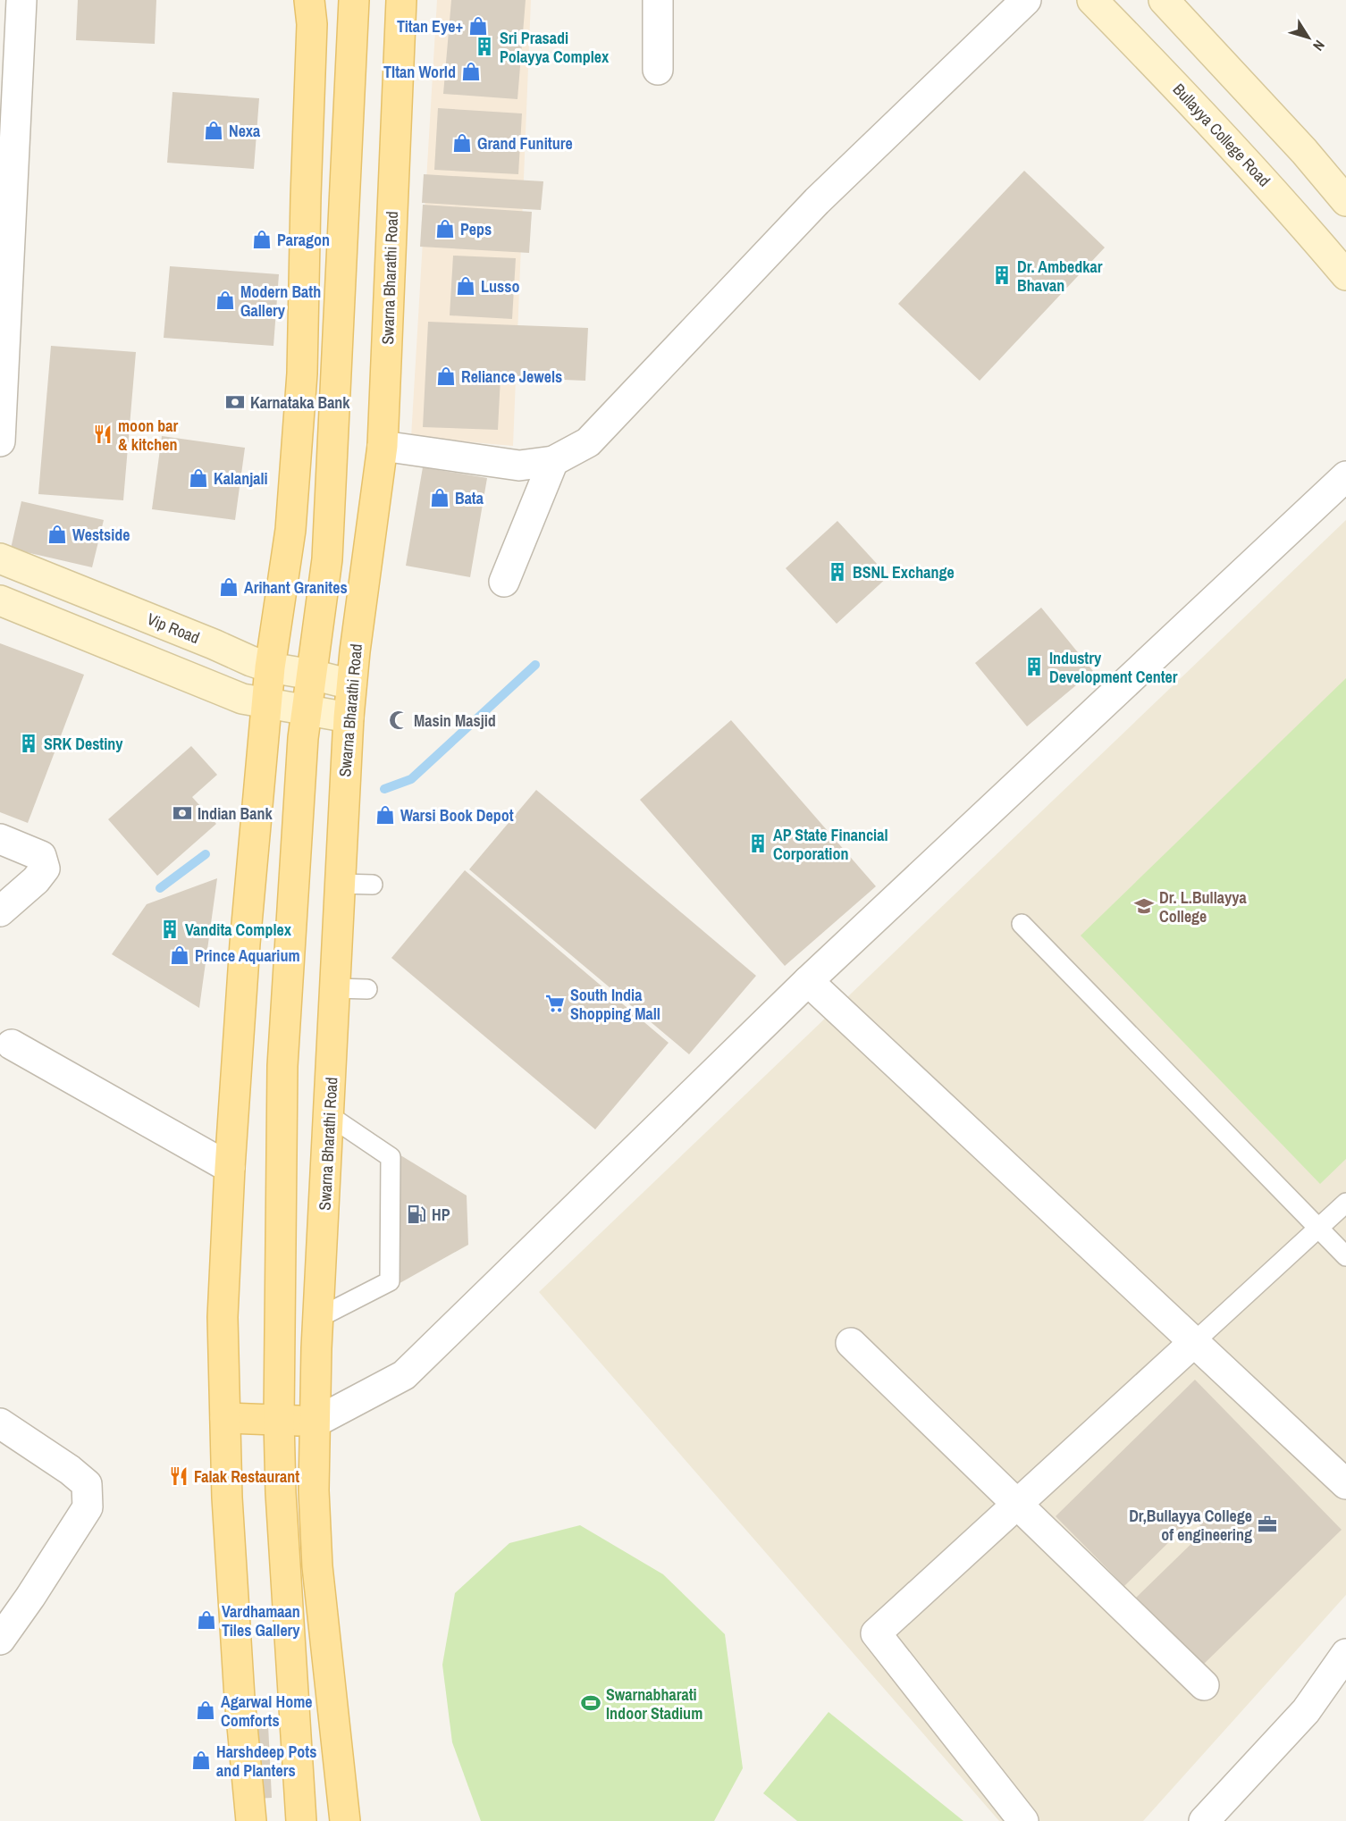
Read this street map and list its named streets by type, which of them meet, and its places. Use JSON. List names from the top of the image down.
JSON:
{
  "streets": {
    "main road": ["Bullayya College Road", "Swarna Bharathi Road", "Vip Road"]
  },
  "crossings": [
    ["Swarna Bharathi Road", "Vip Road"]
  ],
  "places": {
    "shop": [
      "Titan Eye+",
      "TItan World",
      "Nexa",
      "Grand Funiture",
      "Peps",
      "Paragon",
      "Lusso",
      "Modern Bath Gallery",
      "Reliance Jewels",
      "Kalanjali",
      "Bata",
      "Westside",
      "Arihant Granites",
      "Warsi Book Depot",
      "Prince Aquarium",
      "Vardhamaan Tiles Gallery",
      "Agarwal Home Comforts",
      "Harshdeep Pots and Planters"
    ],
    "building": [
      "Sri Prasadi Polayya Complex",
      "Dr. Ambedkar Bhavan",
      "BSNL Exchange",
      "Industry Development Center",
      "SRK Destiny",
      "AP State Financial Corporation",
      "Vandita Complex"
    ],
    "bank": ["Karnataka Bank", "Indian Bank"],
    "restaurant": ["moon bar & kitchen", "Falak Restaurant"],
    "mosque": ["Masin Masjid"],
    "school or university": ["Dr. L.Bullayya College"],
    "supermarket": ["South India Shopping Mall"],
    "fuel station": ["HP"],
    "office": ["Dr,Bullayya College of engineering"],
    "sports": ["Swarnabharati Indoor Stadium"]
  },
  "north": "bottom right"
}
